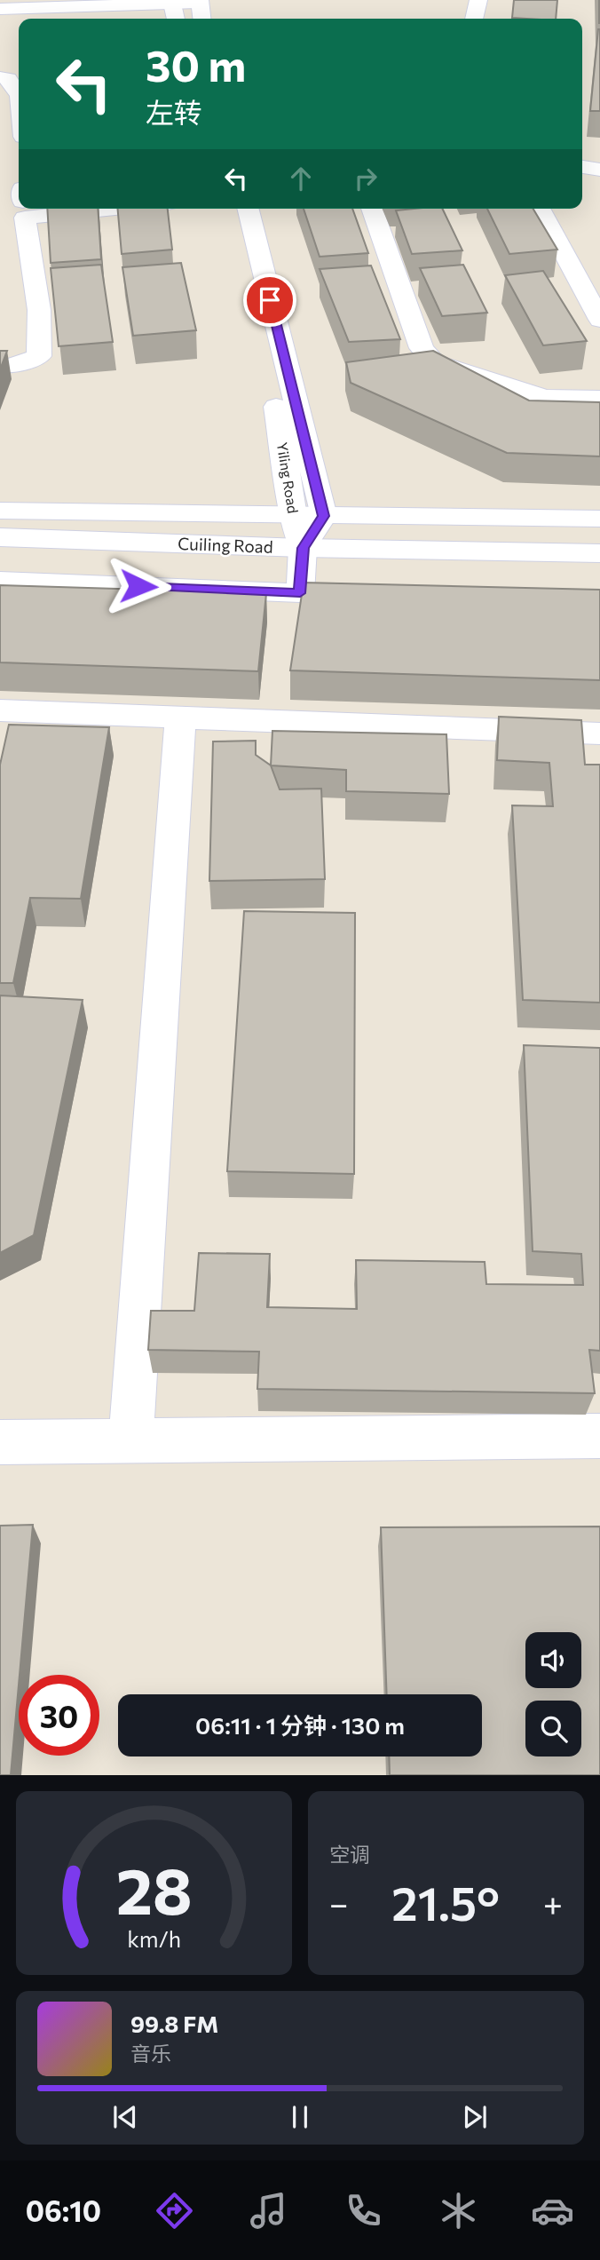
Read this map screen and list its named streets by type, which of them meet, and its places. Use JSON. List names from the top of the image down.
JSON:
{
  "streets": {
    "street": ["Yiling Road", "Cuiling Road"]
  },
  "crossings": [
    ["Yiling Road", "Cuiling Road"]
  ],
  "page": {
    "turn": ["30 m", "左转"],
    "limit": "30",
    "trip": "06:11 · 1 分钟 · 130 m",
    "tile": "空调",
    "heat": ["−", "21.5°", "+"],
    "song": ["99.8 FM", "音乐"],
    "tabs": "06:10",
    "gauge": ["28", "km/h"]
  }
}
